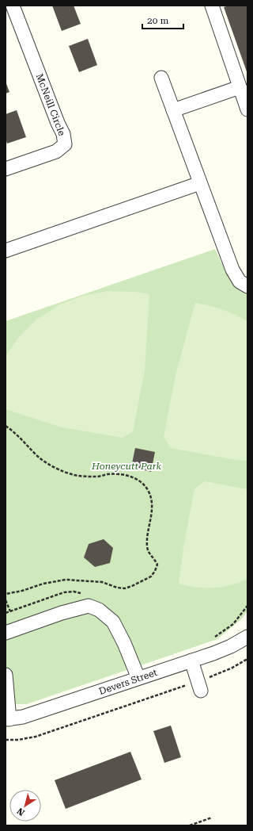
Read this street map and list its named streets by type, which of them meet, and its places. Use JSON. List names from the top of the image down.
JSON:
{
  "streets": {
    "street": ["McNeill Circle", "Devers Street"]
  },
  "parks": ["Honeycutt Park"],
  "scale_bar": "20 m",
  "north": "bottom left"
}
